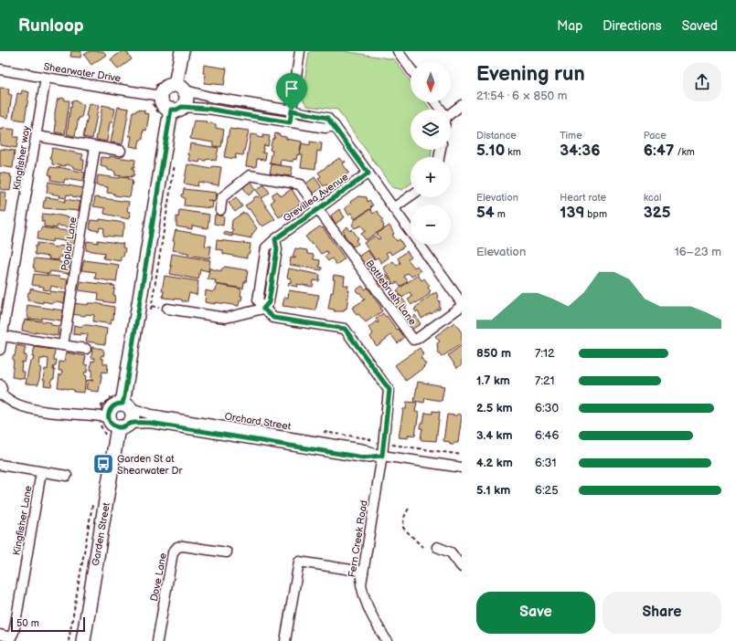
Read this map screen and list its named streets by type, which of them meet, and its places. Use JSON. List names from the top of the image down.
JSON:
{
  "streets": {
    "street": [
      "Shearwater Drive",
      "Kingfisher way",
      "Grevillea Avenue",
      "Poplar Lane",
      "Bottlebrush Lane",
      "Orchard Street",
      "Kingfisher Lane",
      "Garden Street",
      "Fern Creek Road",
      "Dove Lane"
    ]
  },
  "crossings": [
    ["Shearwater Drive", "Kingfisher way"],
    ["Grevillea Avenue", "Bottlebrush Lane"],
    ["Orchard Street", "Garden Street"],
    ["Orchard Street", "Fern Creek Road"]
  ],
  "places": {
    "bus stop": ["Garden St at Shearwater Dr"]
  },
  "scale_bar": "50 m",
  "north": "bottom",
  "page": {
    "header": "Runloop",
    "nav": ["Map", "Directions", "Saved"],
    "heading": ["Evening run", "21:54 · 6 × 850 m"],
    "map_buttons": ["+", "−"],
    "stats": [
      ["Distance", "5.10 km"],
      ["Time", "34:36"],
      ["Pace", "6:47 /km"],
      ["Elevation", "54 m"],
      ["Heart rate", "139 bpm"],
      ["kcal", "325"]
    ],
    "chart": ["Elevation", "16–23 m"],
    "list": [
      {
        "name": "850 m",
        "note": "7:12"
      },
      {
        "name": "1.7 km",
        "note": "7:21"
      },
      {
        "name": "2.5 km",
        "note": "6:30"
      },
      {
        "name": "3.4 km",
        "note": "6:46"
      },
      {
        "name": "4.2 km",
        "note": "6:31"
      },
      {
        "name": "5.1 km",
        "note": "6:25"
      }
    ],
    "buttons": ["Save", "Share"],
    "scale": "50 m"
  }
}
